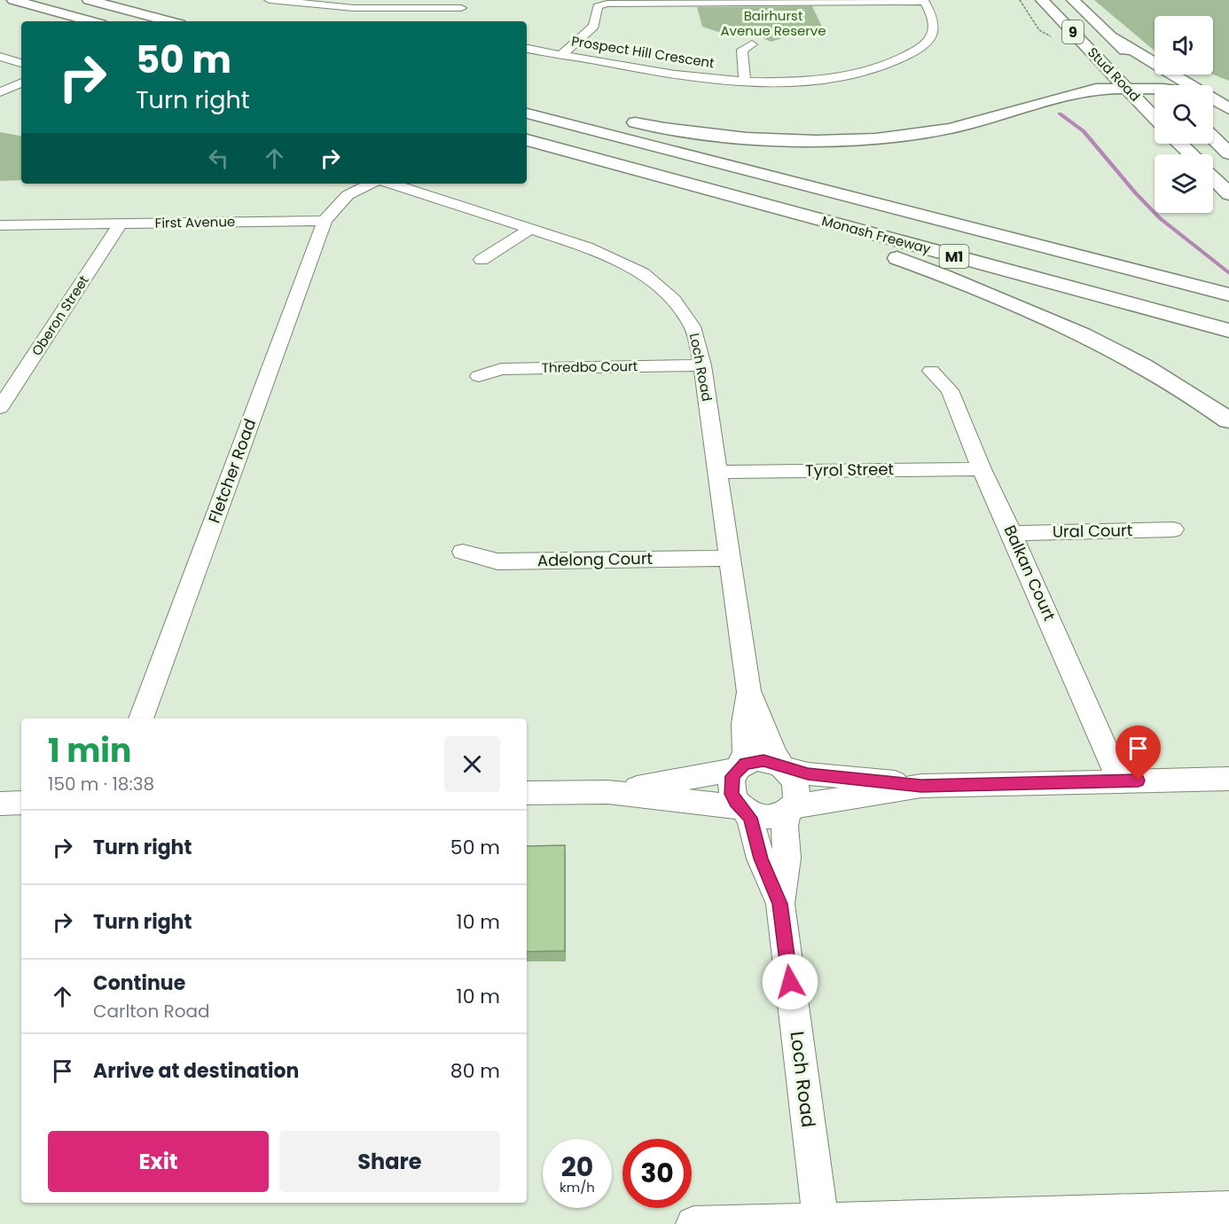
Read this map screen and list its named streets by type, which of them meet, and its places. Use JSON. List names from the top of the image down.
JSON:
{
  "streets": {
    "highway": [
      "9",
      "Stud Road",
      "Monash Freeway",
      "M1"
    ],
    "street": [
      "Prospect Hill Crescent",
      "First Avenue",
      "Oberon Street",
      "Thredbo Court",
      "Loch Road",
      "Tyrol Street",
      "Fletcher Road",
      "Ural Court",
      "Adelong Court",
      "Balkan Court"
    ]
  },
  "crossings": [
    ["First Avenue", "Oberon Street"],
    ["First Avenue", "Fletcher Road"],
    ["Thredbo Court", "Loch Road"],
    ["Loch Road", "Tyrol Street"],
    ["Loch Road", "Adelong Court"],
    ["Tyrol Street", "Balkan Court"],
    ["Ural Court", "Balkan Court"]
  ],
  "parks": ["Bairhurst Avenue Reserve"],
  "page": {
    "turn": ["50 m", "Turn right"],
    "heading": ["1 min", "150 m · 18:38"],
    "list": [
      {
        "name": "Turn right",
        "value": "50 m"
      },
      {
        "name": "Turn right",
        "value": "10 m"
      },
      {
        "name": "Continue",
        "note": "Carlton Road",
        "value": "10 m"
      },
      {
        "name": "Arrive at destination",
        "value": "80 m"
      }
    ],
    "buttons": ["Exit", "Share"],
    "speed": "20 km/h",
    "limit": "30"
  }
}
